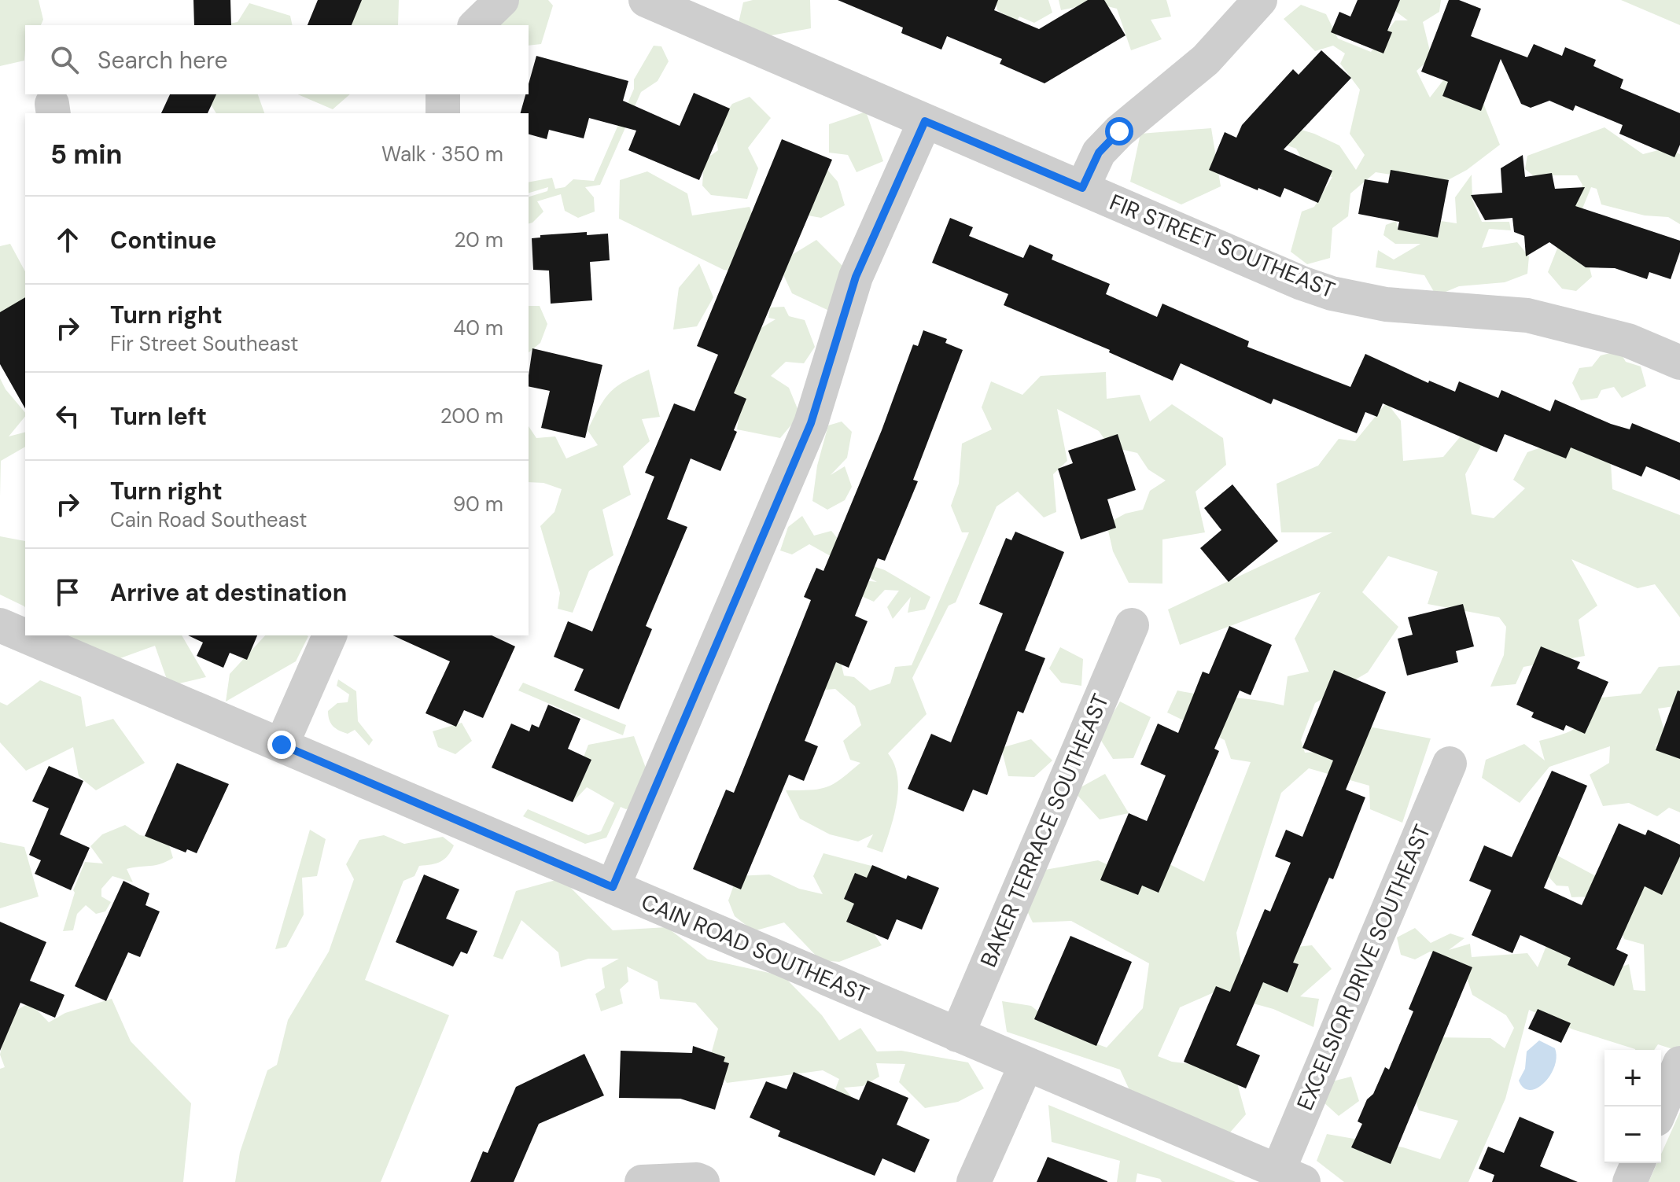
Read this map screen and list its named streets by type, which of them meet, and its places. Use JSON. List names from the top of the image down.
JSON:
{
  "streets": {
    "street": [
      "FIR STREET SOUTHEAST",
      "BAKER TERRACE SOUTHEAST",
      "CAIN ROAD SOUTHEAST",
      "EXCELSIOR DRIVE SOUTHEAST"
    ]
  },
  "crossings": [
    ["BAKER TERRACE SOUTHEAST", "CAIN ROAD SOUTHEAST"],
    ["CAIN ROAD SOUTHEAST", "EXCELSIOR DRIVE SOUTHEAST"]
  ],
  "page": {
    "search": "Search here",
    "heading": ["5 min", "Walk · 350 m"],
    "list": [
      ["Continue", "20 m"],
      ["Turn right", "Fir Street Southeast", "40 m"],
      ["Turn left", "200 m"],
      ["Turn right", "Cain Road Southeast", "90 m"],
      "Arrive at destination"
    ],
    "map_buttons": ["+", "−"]
  }
}
